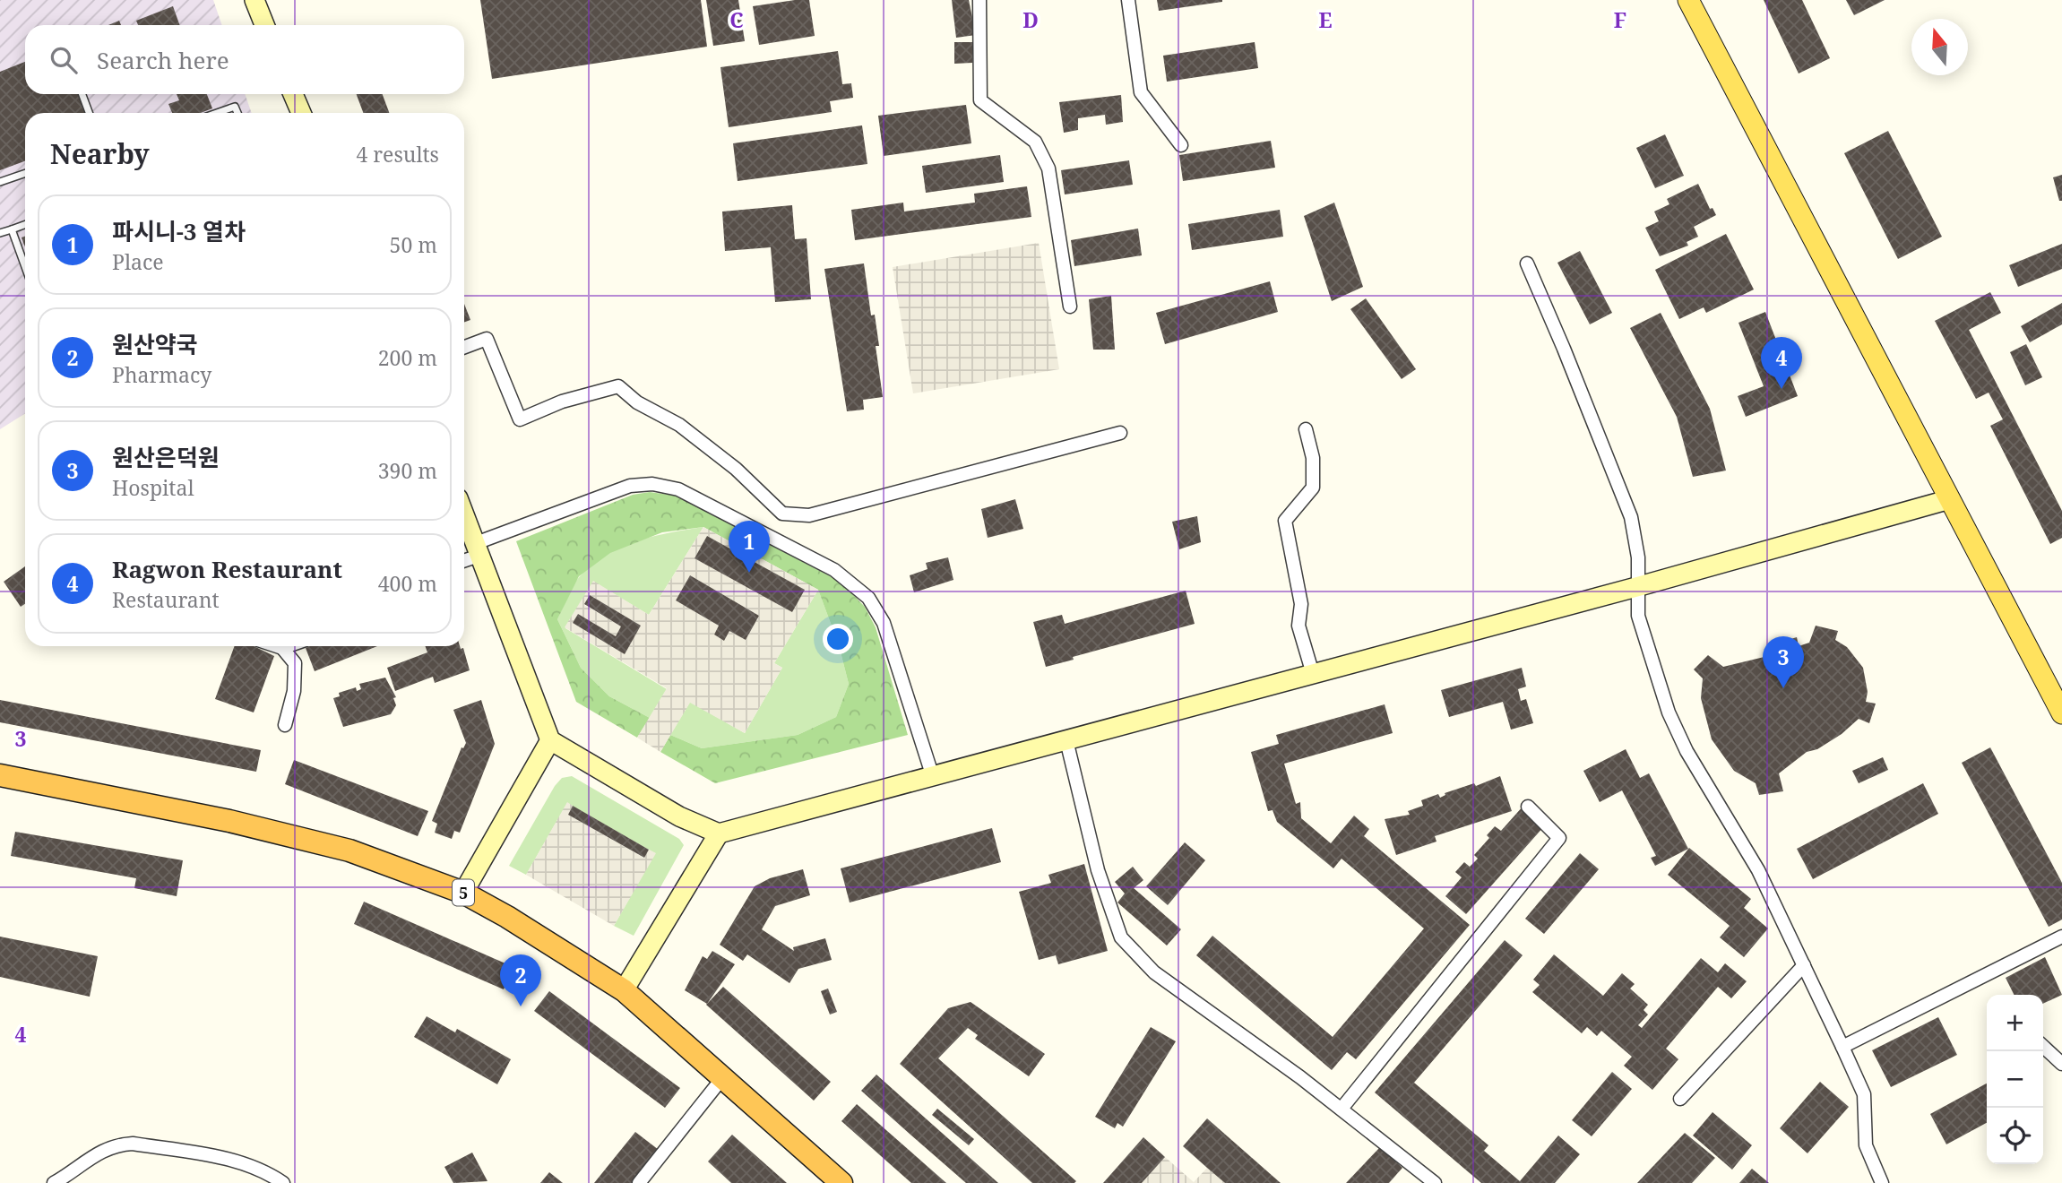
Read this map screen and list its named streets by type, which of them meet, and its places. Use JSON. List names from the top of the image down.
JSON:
{
  "streets": {
    "highway": ["5"]
  },
  "north": "top",
  "page": {
    "search": "Search here",
    "heading": ["Nearby", "4 results"],
    "list": [
      {
        "mark": "1",
        "name": "파시니-3 열차",
        "note": "Place",
        "value": "50 m"
      },
      {
        "mark": "2",
        "name": "원산약국",
        "note": "Pharmacy",
        "value": "200 m"
      },
      {
        "mark": "3",
        "name": "원산은덕원",
        "note": "Hospital",
        "value": "390 m"
      },
      {
        "mark": "4",
        "name": "Ragwon Restaurant",
        "note": "Restaurant",
        "value": "400 m"
      }
    ],
    "pins": [
      "4",
      "1",
      "3",
      "2"
    ],
    "map_buttons": ["+", "−"]
  },
  "grid": {
    "columns": [
      "C",
      "D",
      "E",
      "F"
    ],
    "rows": ["3", "4"]
  }
}
